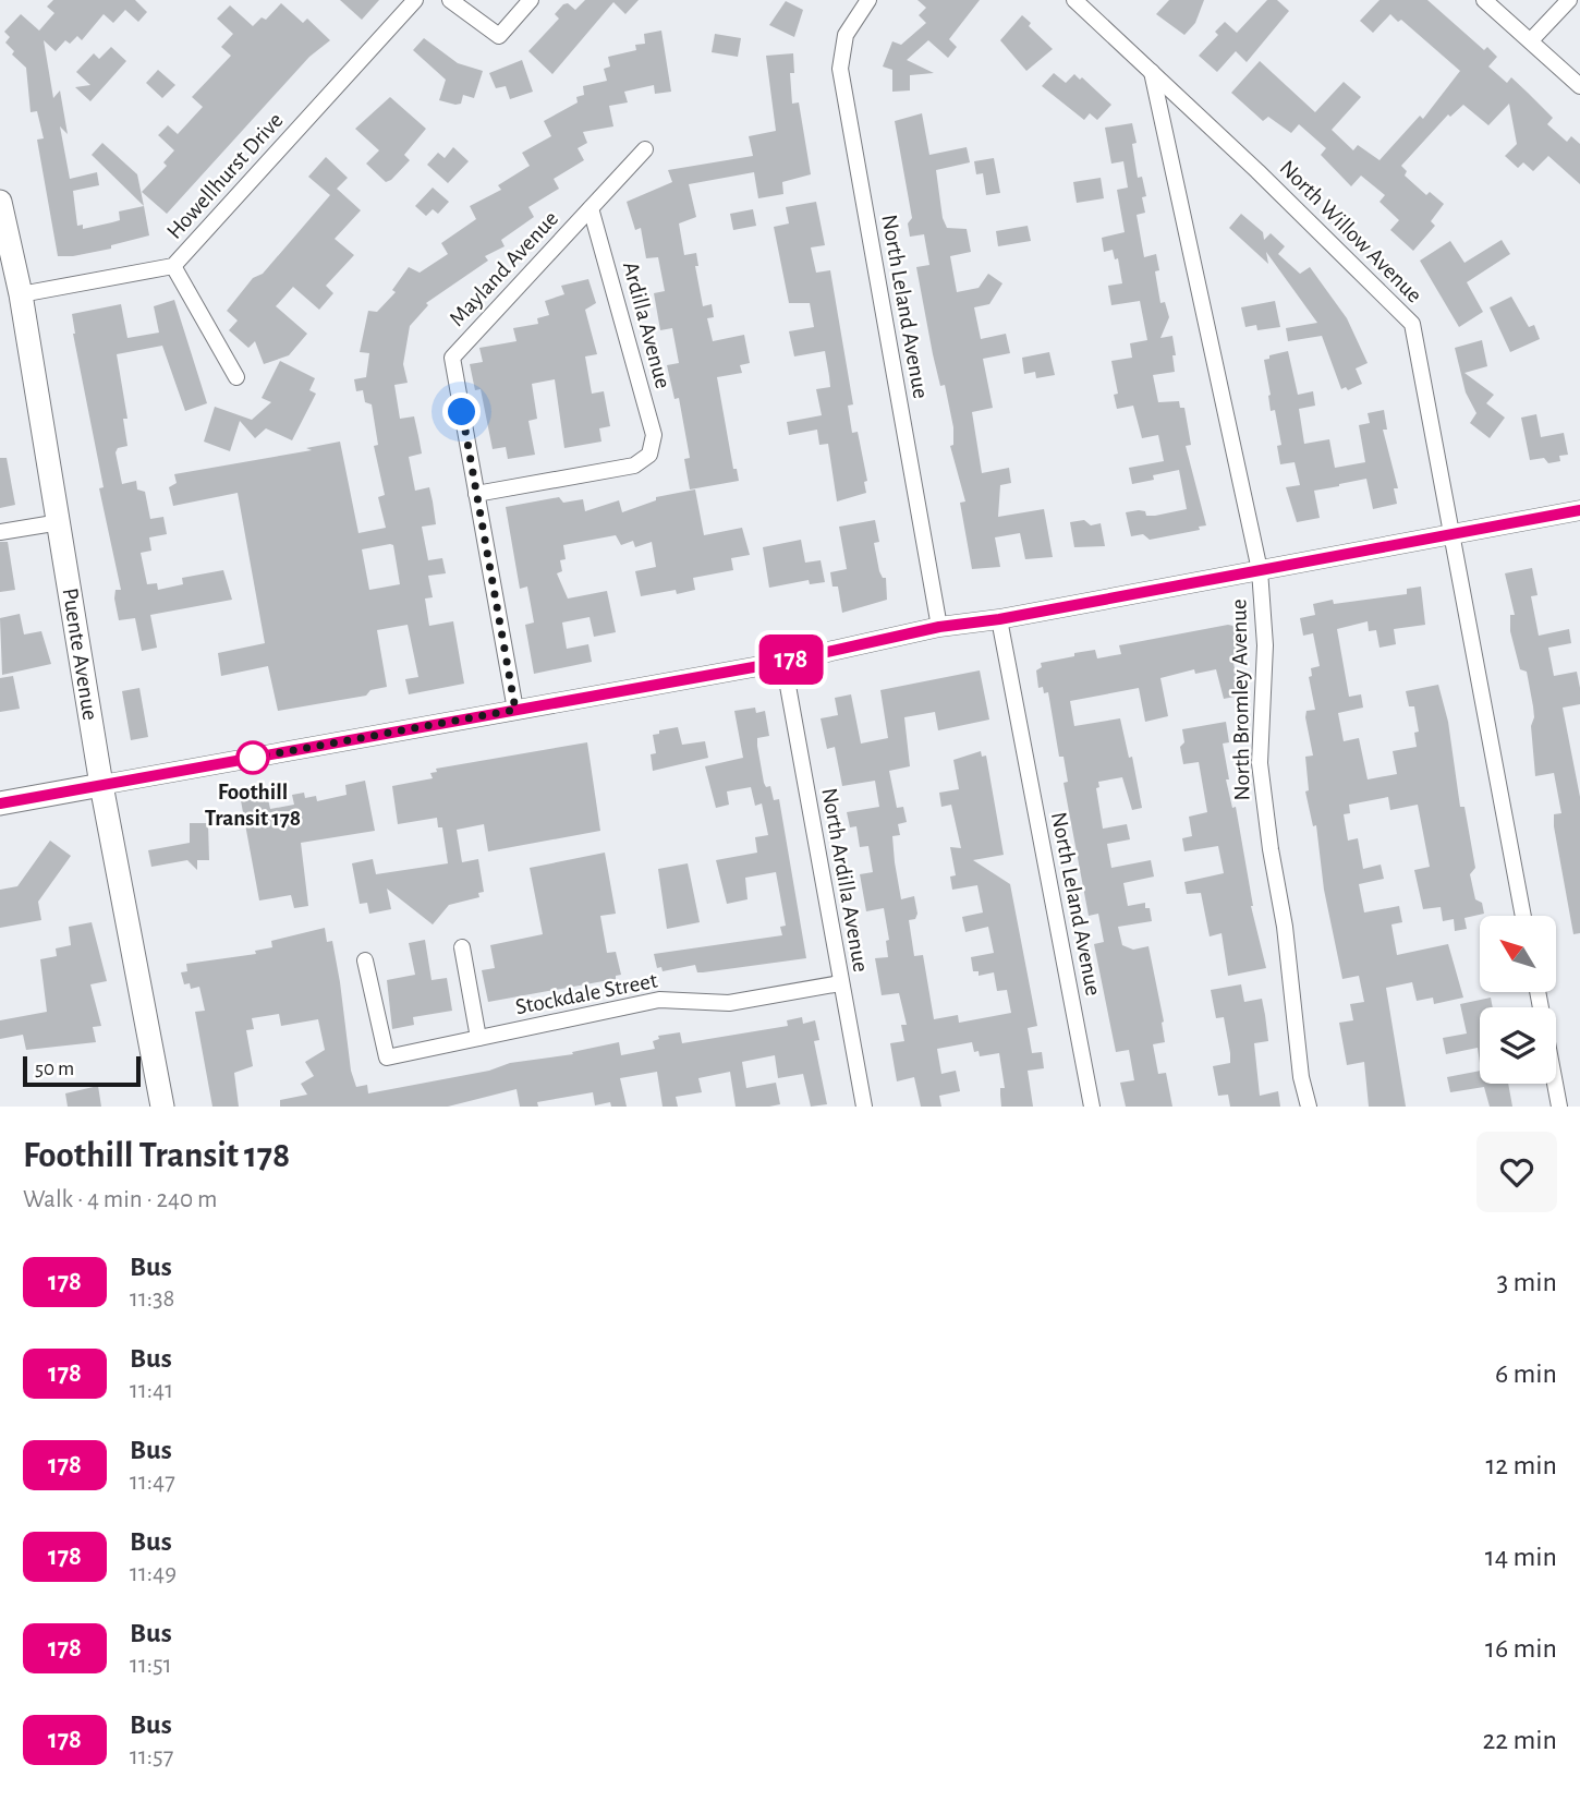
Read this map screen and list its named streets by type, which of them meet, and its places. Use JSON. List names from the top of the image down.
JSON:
{
  "streets": {
    "main road": ["Puente Avenue"],
    "street": [
      "Howellhurst Drive",
      "North Willow Avenue",
      "Mayland Avenue",
      "North Leland Avenue",
      "Ardilla Avenue",
      "North Bromley Avenue",
      "North Ardilla Avenue",
      "Stockdale Street"
    ]
  },
  "crossings": [
    ["Howellhurst Drive", "Puente Avenue"],
    ["North Willow Avenue", "North Bromley Avenue"],
    ["Mayland Avenue", "Ardilla Avenue"],
    ["North Ardilla Avenue", "Stockdale Street"]
  ],
  "places": ["Foothill Transit 178"],
  "lines": ["bus line 178"],
  "scale_bar": "50 m",
  "north": "top left",
  "page": {
    "on_map": "178",
    "scale": "50 m",
    "heading": ["Foothill Transit 178", "Walk · 4 min · 240 m"],
    "list": [
      {
        "mark": "178",
        "name": "Bus",
        "note": "11:38",
        "value": "3 min"
      },
      {
        "mark": "178",
        "name": "Bus",
        "note": "11:41",
        "value": "6 min"
      },
      {
        "mark": "178",
        "name": "Bus",
        "note": "11:47",
        "value": "12 min"
      },
      {
        "mark": "178",
        "name": "Bus",
        "note": "11:49",
        "value": "14 min"
      },
      {
        "mark": "178",
        "name": "Bus",
        "note": "11:51",
        "value": "16 min"
      },
      {
        "mark": "178",
        "name": "Bus",
        "note": "11:57",
        "value": "22 min"
      }
    ]
  }
}
